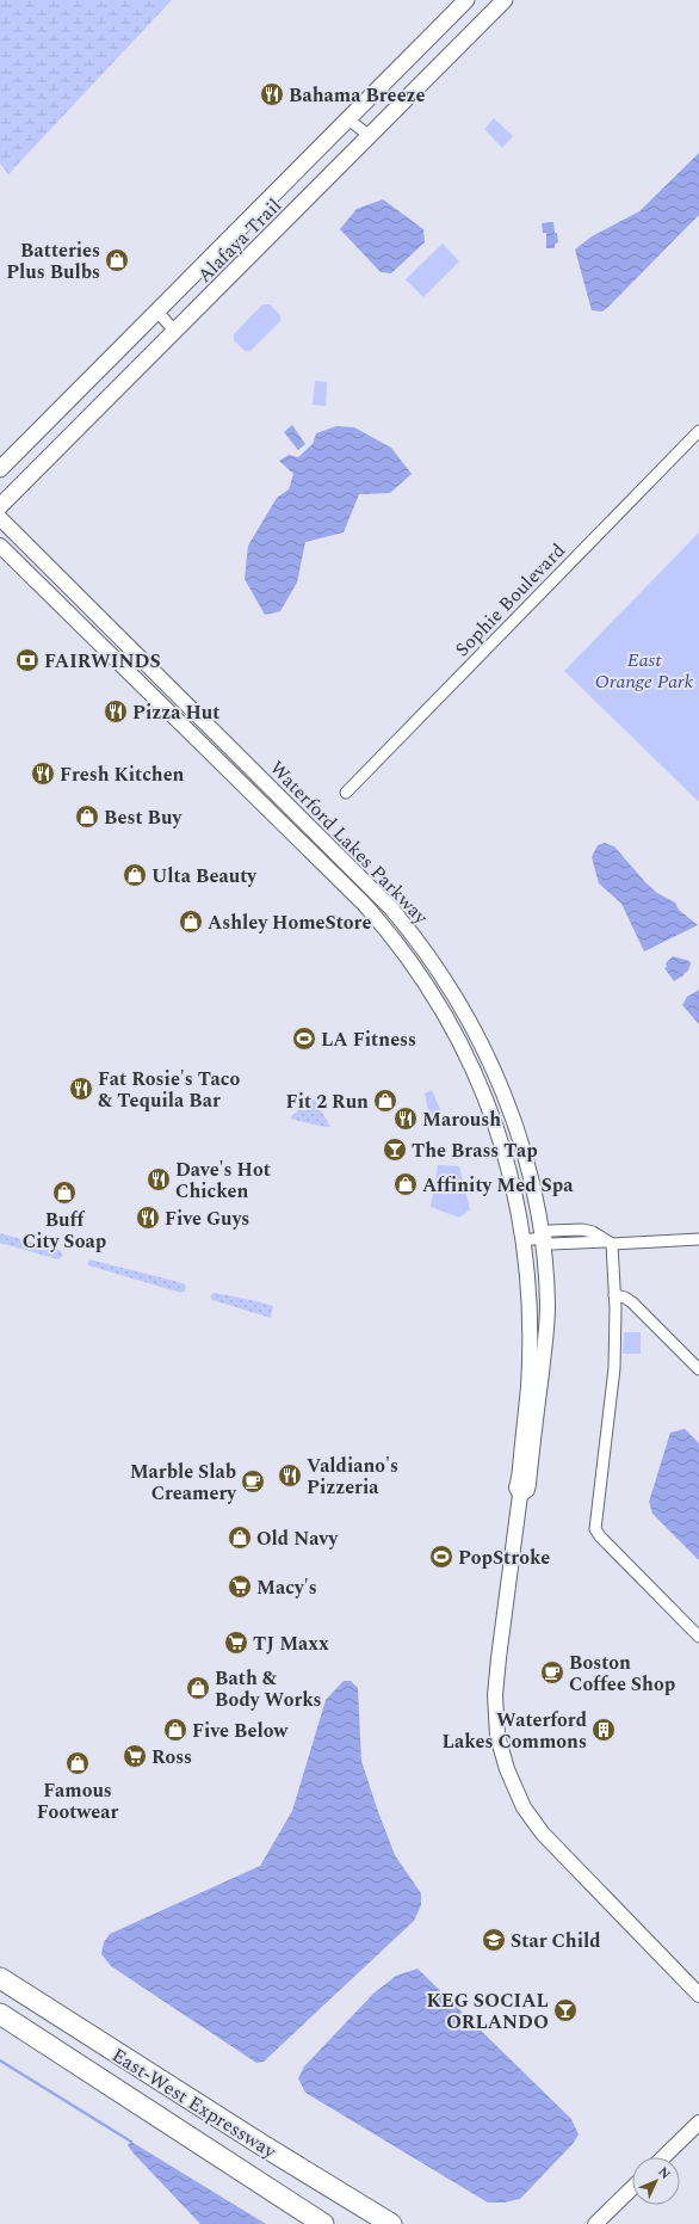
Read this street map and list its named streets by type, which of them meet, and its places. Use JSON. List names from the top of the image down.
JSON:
{
  "streets": {
    "highway": ["East-West Expressway"],
    "main road": ["Alafaya Trail"],
    "street": ["Sophie Boulevard", "Waterford Lakes Parkway"]
  },
  "parks": ["East Orange Park"],
  "places": {
    "restaurant": [
      "Bahama Breeze",
      "Pizza Hut",
      "Fresh Kitchen",
      "Fat Rosie's Taco & Tequila Bar",
      "Maroush",
      "Dave's Hot Chicken",
      "Five Guys",
      "Valdiano's Pizzeria"
    ],
    "shop": [
      "Batteries Plus Bulbs",
      "Best Buy",
      "Ulta Beauty",
      "Ashley HomeStore",
      "Fit 2 Run",
      "Affinity Med Spa",
      "Buff City Soap",
      "Old Navy",
      "Bath & Body Works",
      "Five Below",
      "Famous Footwear"
    ],
    "bank": ["FAIRWINDS"],
    "sports": ["LA Fitness", "PopStroke"],
    "bar": ["The Brass Tap", "KEG SOCIAL ORLANDO"],
    "cafe": ["Marble Slab Creamery", "Boston Coffee Shop"],
    "supermarket": ["Macy's", "TJ Maxx", "Ross"],
    "building": ["Waterford Lakes Commons"],
    "school or university": ["Star Child"]
  },
  "north": "top right"
}
